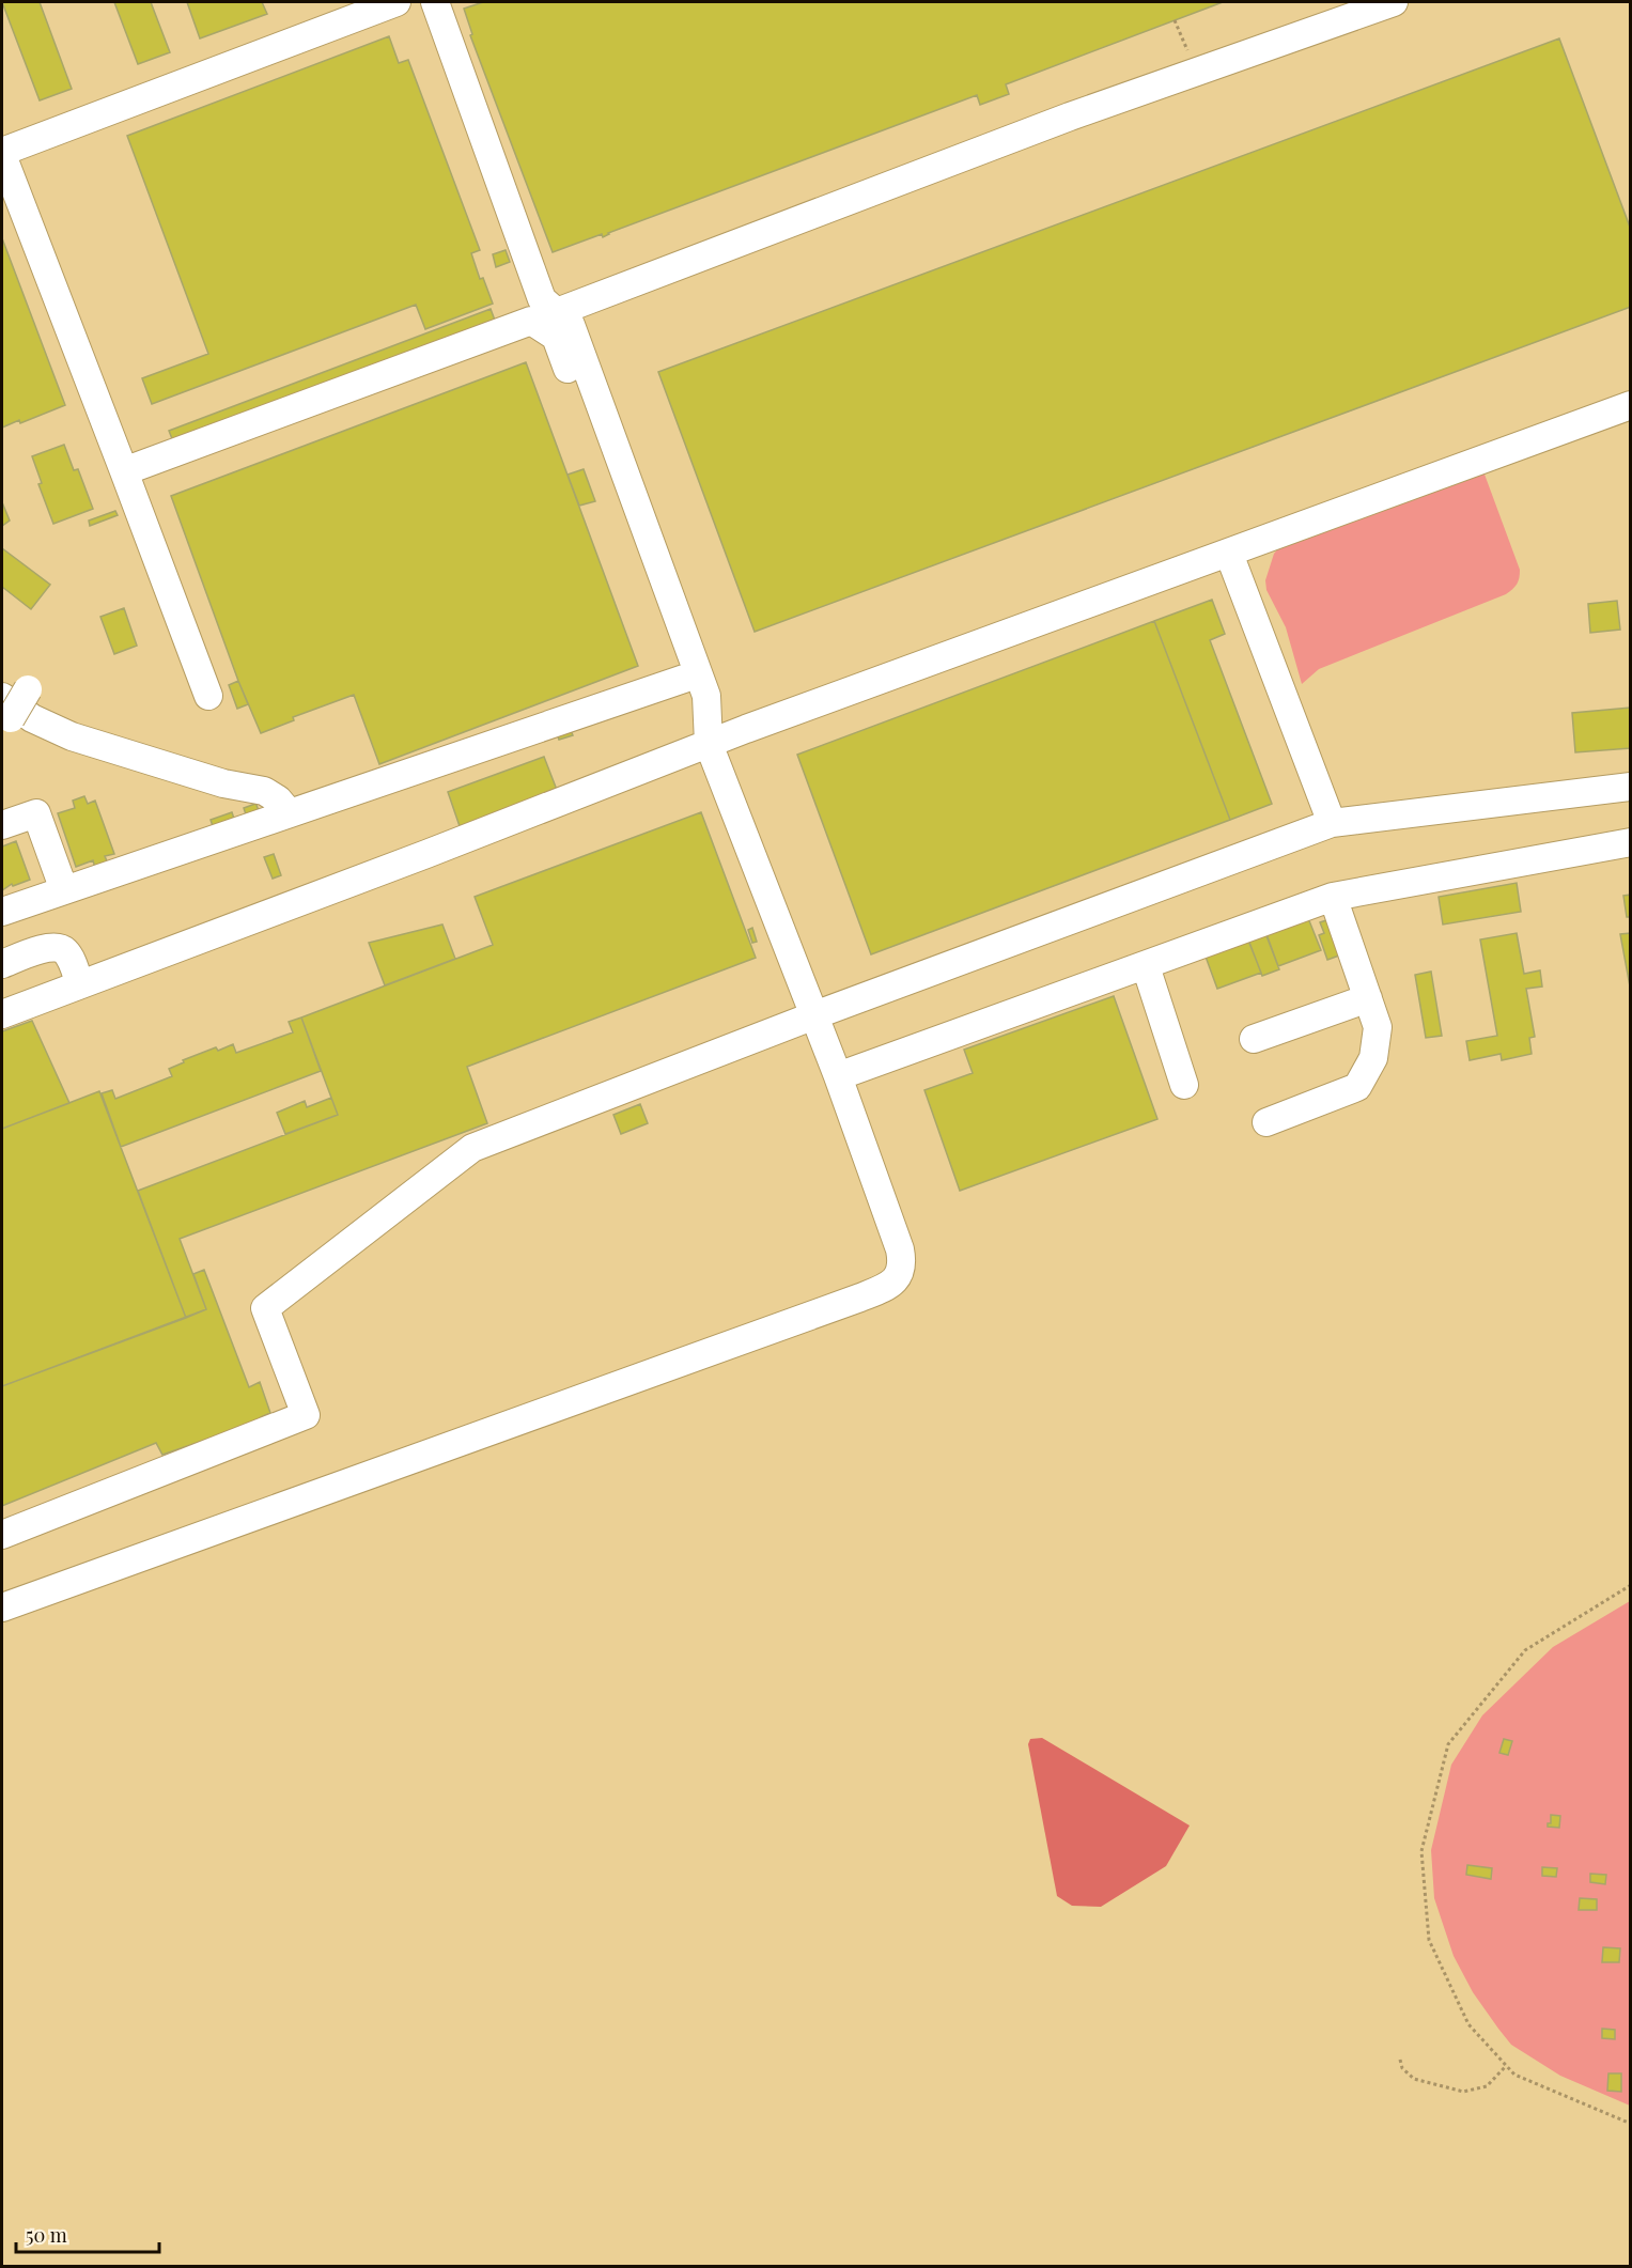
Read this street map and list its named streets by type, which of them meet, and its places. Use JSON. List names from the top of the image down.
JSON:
{
  "scale_bar": "50 m"
}
